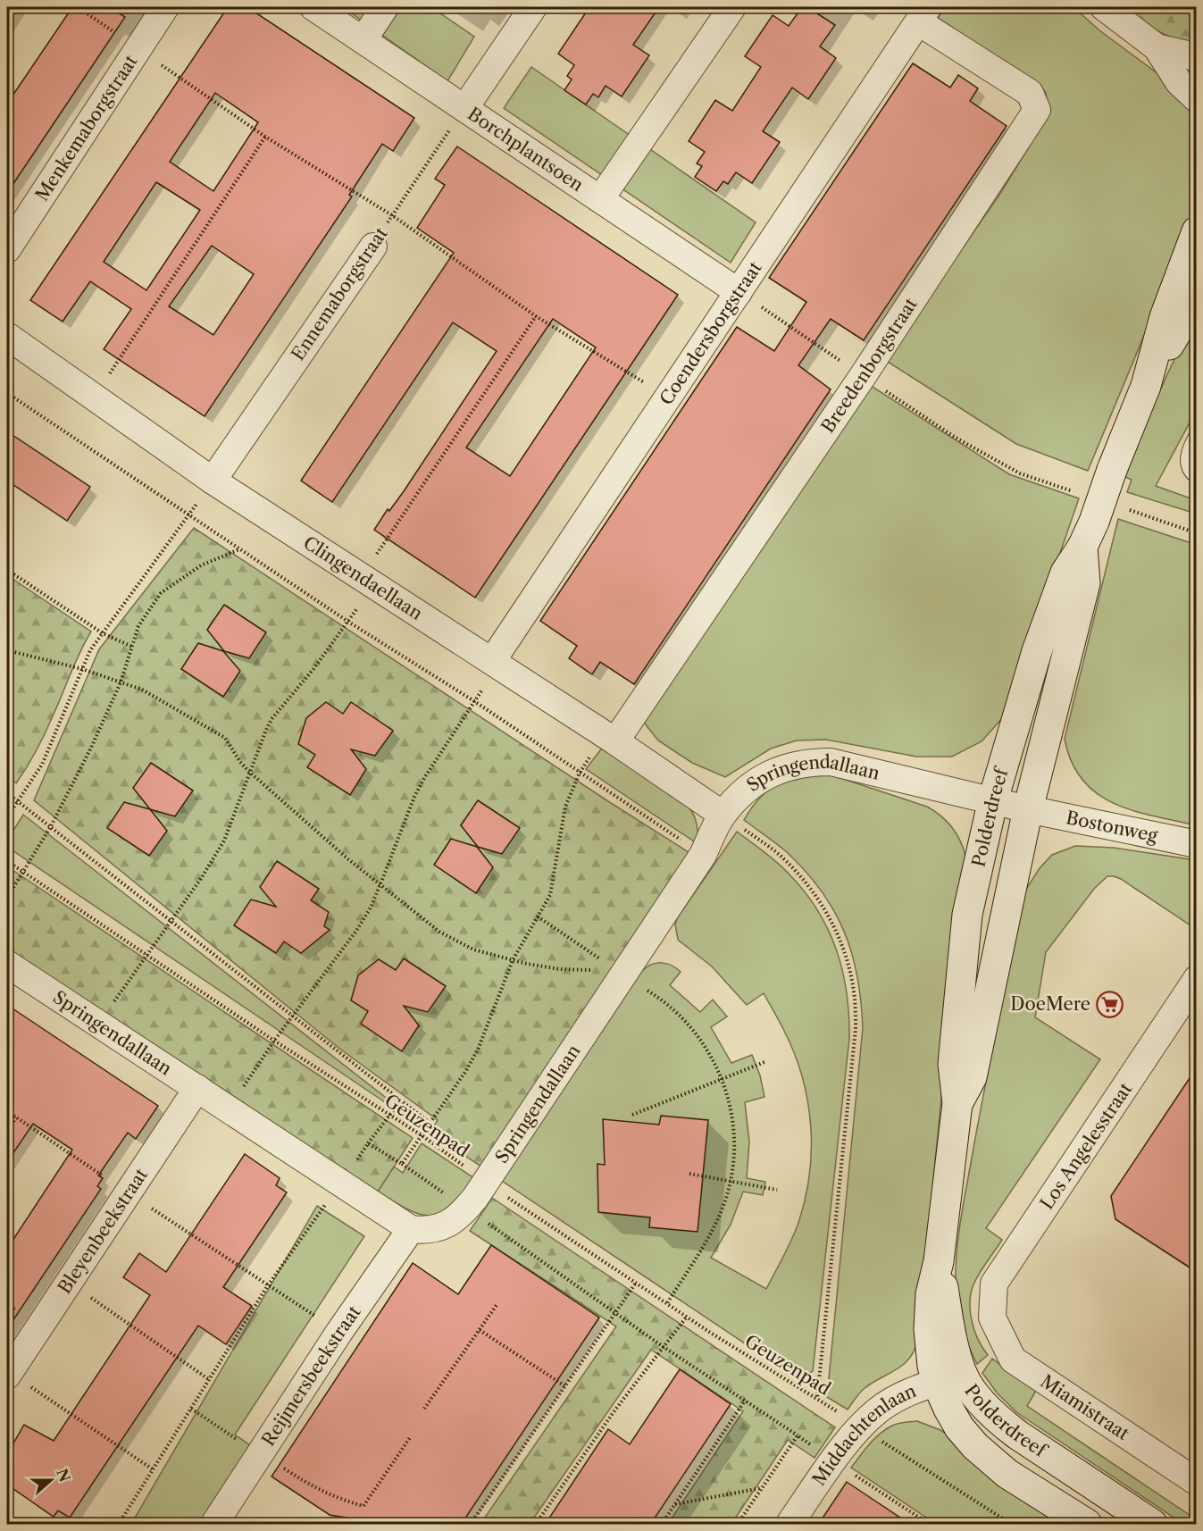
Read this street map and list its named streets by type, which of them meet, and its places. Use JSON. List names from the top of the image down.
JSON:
{
  "streets": {
    "main road": ["Polderdreef"],
    "street": [
      "Menkemaborgstraat",
      "Borchplantsoen",
      "Ennemaborgstraat",
      "Coendersborgstraat",
      "Breedenborgstraat",
      "Clingendaellaan",
      "Springendallaan",
      "Bostonweg",
      "Los Angelesstraat",
      "Bleyenbeekstraat",
      "Reijmersbeekstraat",
      "Miamistraat",
      "Middachtenlaan"
    ],
    "path": ["Geuzenpad"]
  },
  "crossings": [
    ["Borchplantsoen", "Ennemaborgstraat"],
    ["Borchplantsoen", "Coendersborgstraat"],
    ["Ennemaborgstraat", "Clingendaellaan"],
    ["Coendersborgstraat", "Breedenborgstraat"],
    ["Coendersborgstraat", "Clingendaellaan"],
    ["Breedenborgstraat", "Clingendaellaan"],
    ["Clingendaellaan", "Springendallaan"],
    ["Springendallaan", "Polderdreef"],
    ["Springendallaan", "Bostonweg"],
    ["Springendallaan", "Geuzenpad"],
    ["Springendallaan", "Bleyenbeekstraat"],
    ["Springendallaan", "Reijmersbeekstraat"],
    ["Polderdreef", "Bostonweg"],
    ["Polderdreef", "Middachtenlaan"],
    ["Geuzenpad", "Middachtenlaan"],
    ["Los Angelesstraat", "Miamistraat"]
  ],
  "places": {
    "supermarket": ["DoeMere"]
  },
  "north": "right"
}
